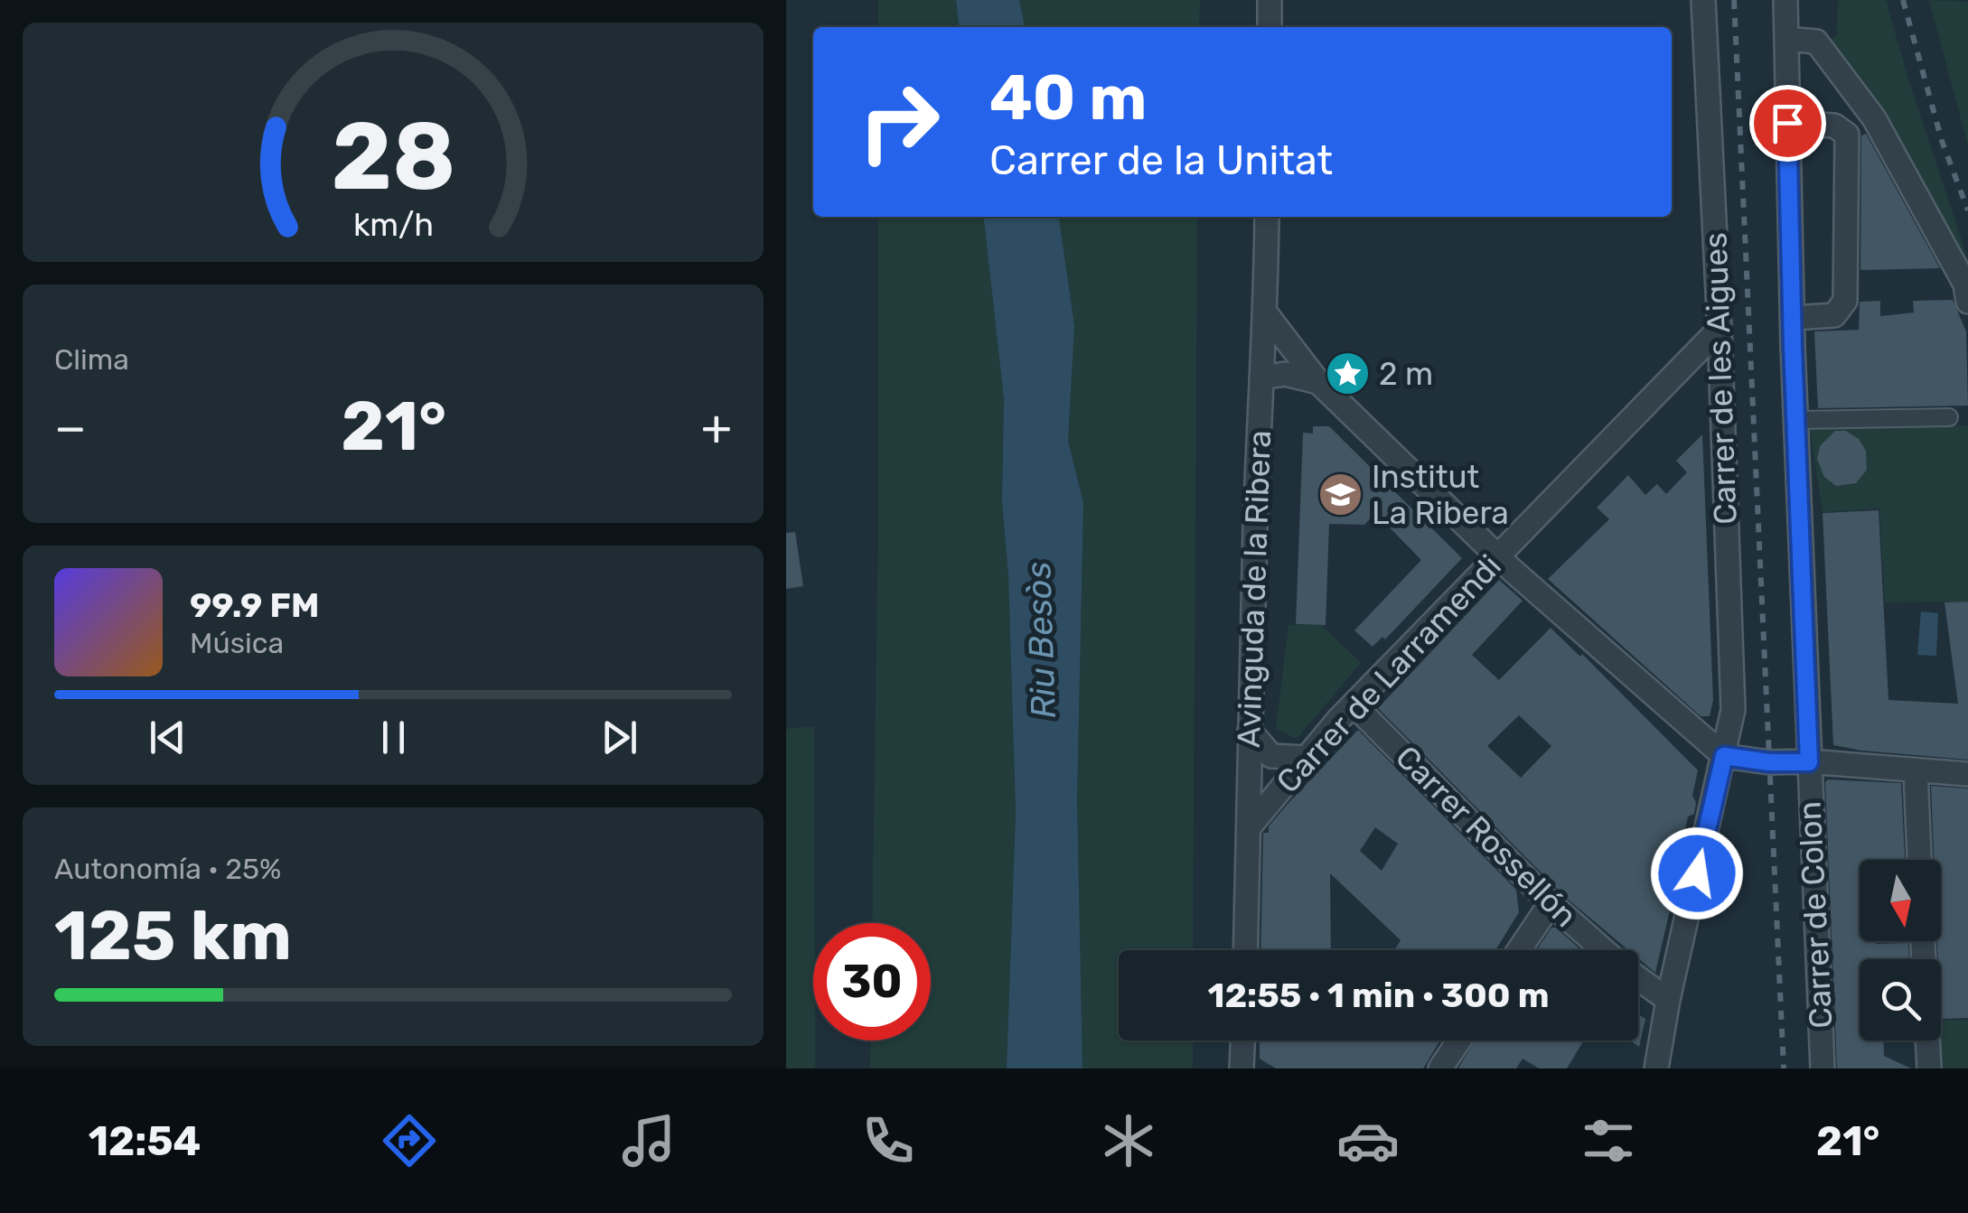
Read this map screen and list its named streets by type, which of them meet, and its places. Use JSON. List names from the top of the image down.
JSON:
{
  "streets": {
    "street": [
      "Carrer de les Aigues",
      "Avinguda de la Ribera",
      "Carrer de Larramendi",
      "Carrer Rossellón",
      "Carrer de Colon"
    ]
  },
  "crossings": [
    ["Carrer de les Aigues", "Carrer de Larramendi"],
    ["Carrer de les Aigues", "Carrer Rossellón"],
    ["Avinguda de la Ribera", "Carrer de Larramendi"],
    ["Carrer de Larramendi", "Carrer Rossellón"]
  ],
  "water": ["Riu Besòs"],
  "places": {
    "place": ["2 m"],
    "school or university": ["Institut La Ribera"]
  },
  "north": "bottom",
  "page": {
    "turn": ["40 m", "Carrer de la Unitat"],
    "tile": [
      "Clima",
      ["Autonomía · 25%", "125 km"]
    ],
    "heat": ["−", "21°", "+"],
    "song": ["99.9 FM", "Música"],
    "limit": "30",
    "trip": "12:55 · 1 min · 300 m",
    "tabs": ["12:54", "21°"],
    "gauge": ["28", "km/h"]
  }
}
